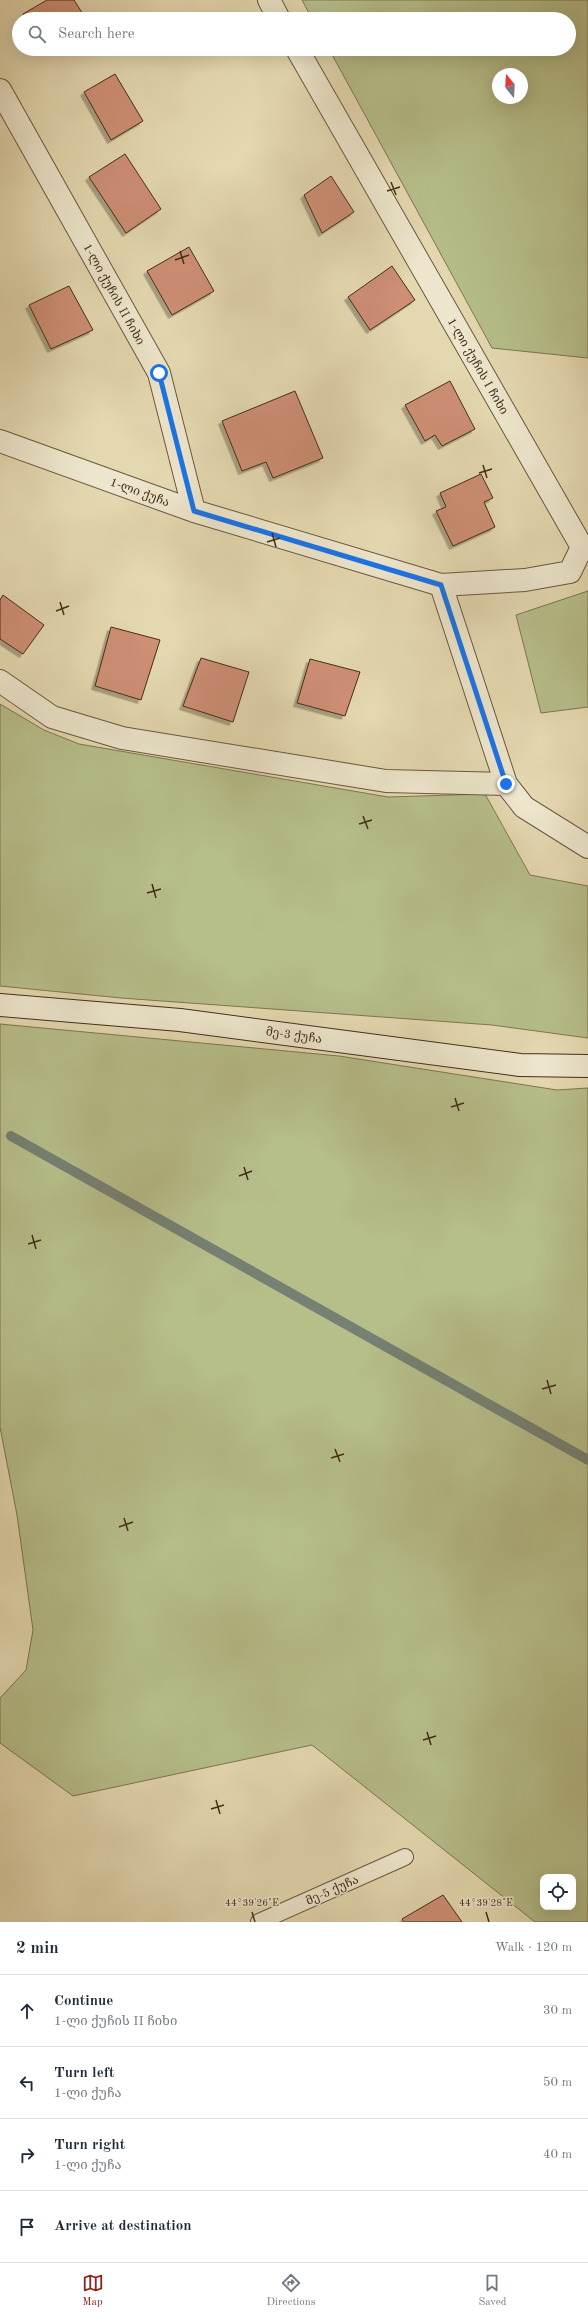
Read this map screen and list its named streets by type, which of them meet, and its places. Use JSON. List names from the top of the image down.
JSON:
{
  "streets": {
    "street": [
      "1-ლი ქუჩის II ჩიხი",
      "1-ლი ქუჩის I ჩიხი",
      "1-ლი ქუჩა",
      "მე-3 ქუჩა"
    ],
    "lane": ["მე-5 ქუჩა"]
  },
  "crossings": [
    ["1-ლი ქუჩის II ჩიხი", "1-ლი ქუჩა"],
    ["1-ლი ქუჩის I ჩიხი", "1-ლი ქუჩა"]
  ],
  "north": "top",
  "page": {
    "search": "Search here",
    "heading": ["2 min", "Walk · 120 m"],
    "list": [
      ["Continue", "1-ლი ქუჩის II ჩიხი", "30 m"],
      ["Turn left", "1-ლი ქუჩა", "50 m"],
      ["Turn right", "1-ლი ქუჩა", "40 m"],
      "Arrive at destination"
    ],
    "nav": ["Map", "Directions", "Saved"]
  },
  "coordinates": ["44°39'26\"E", "44°39'28\"E"]
}
